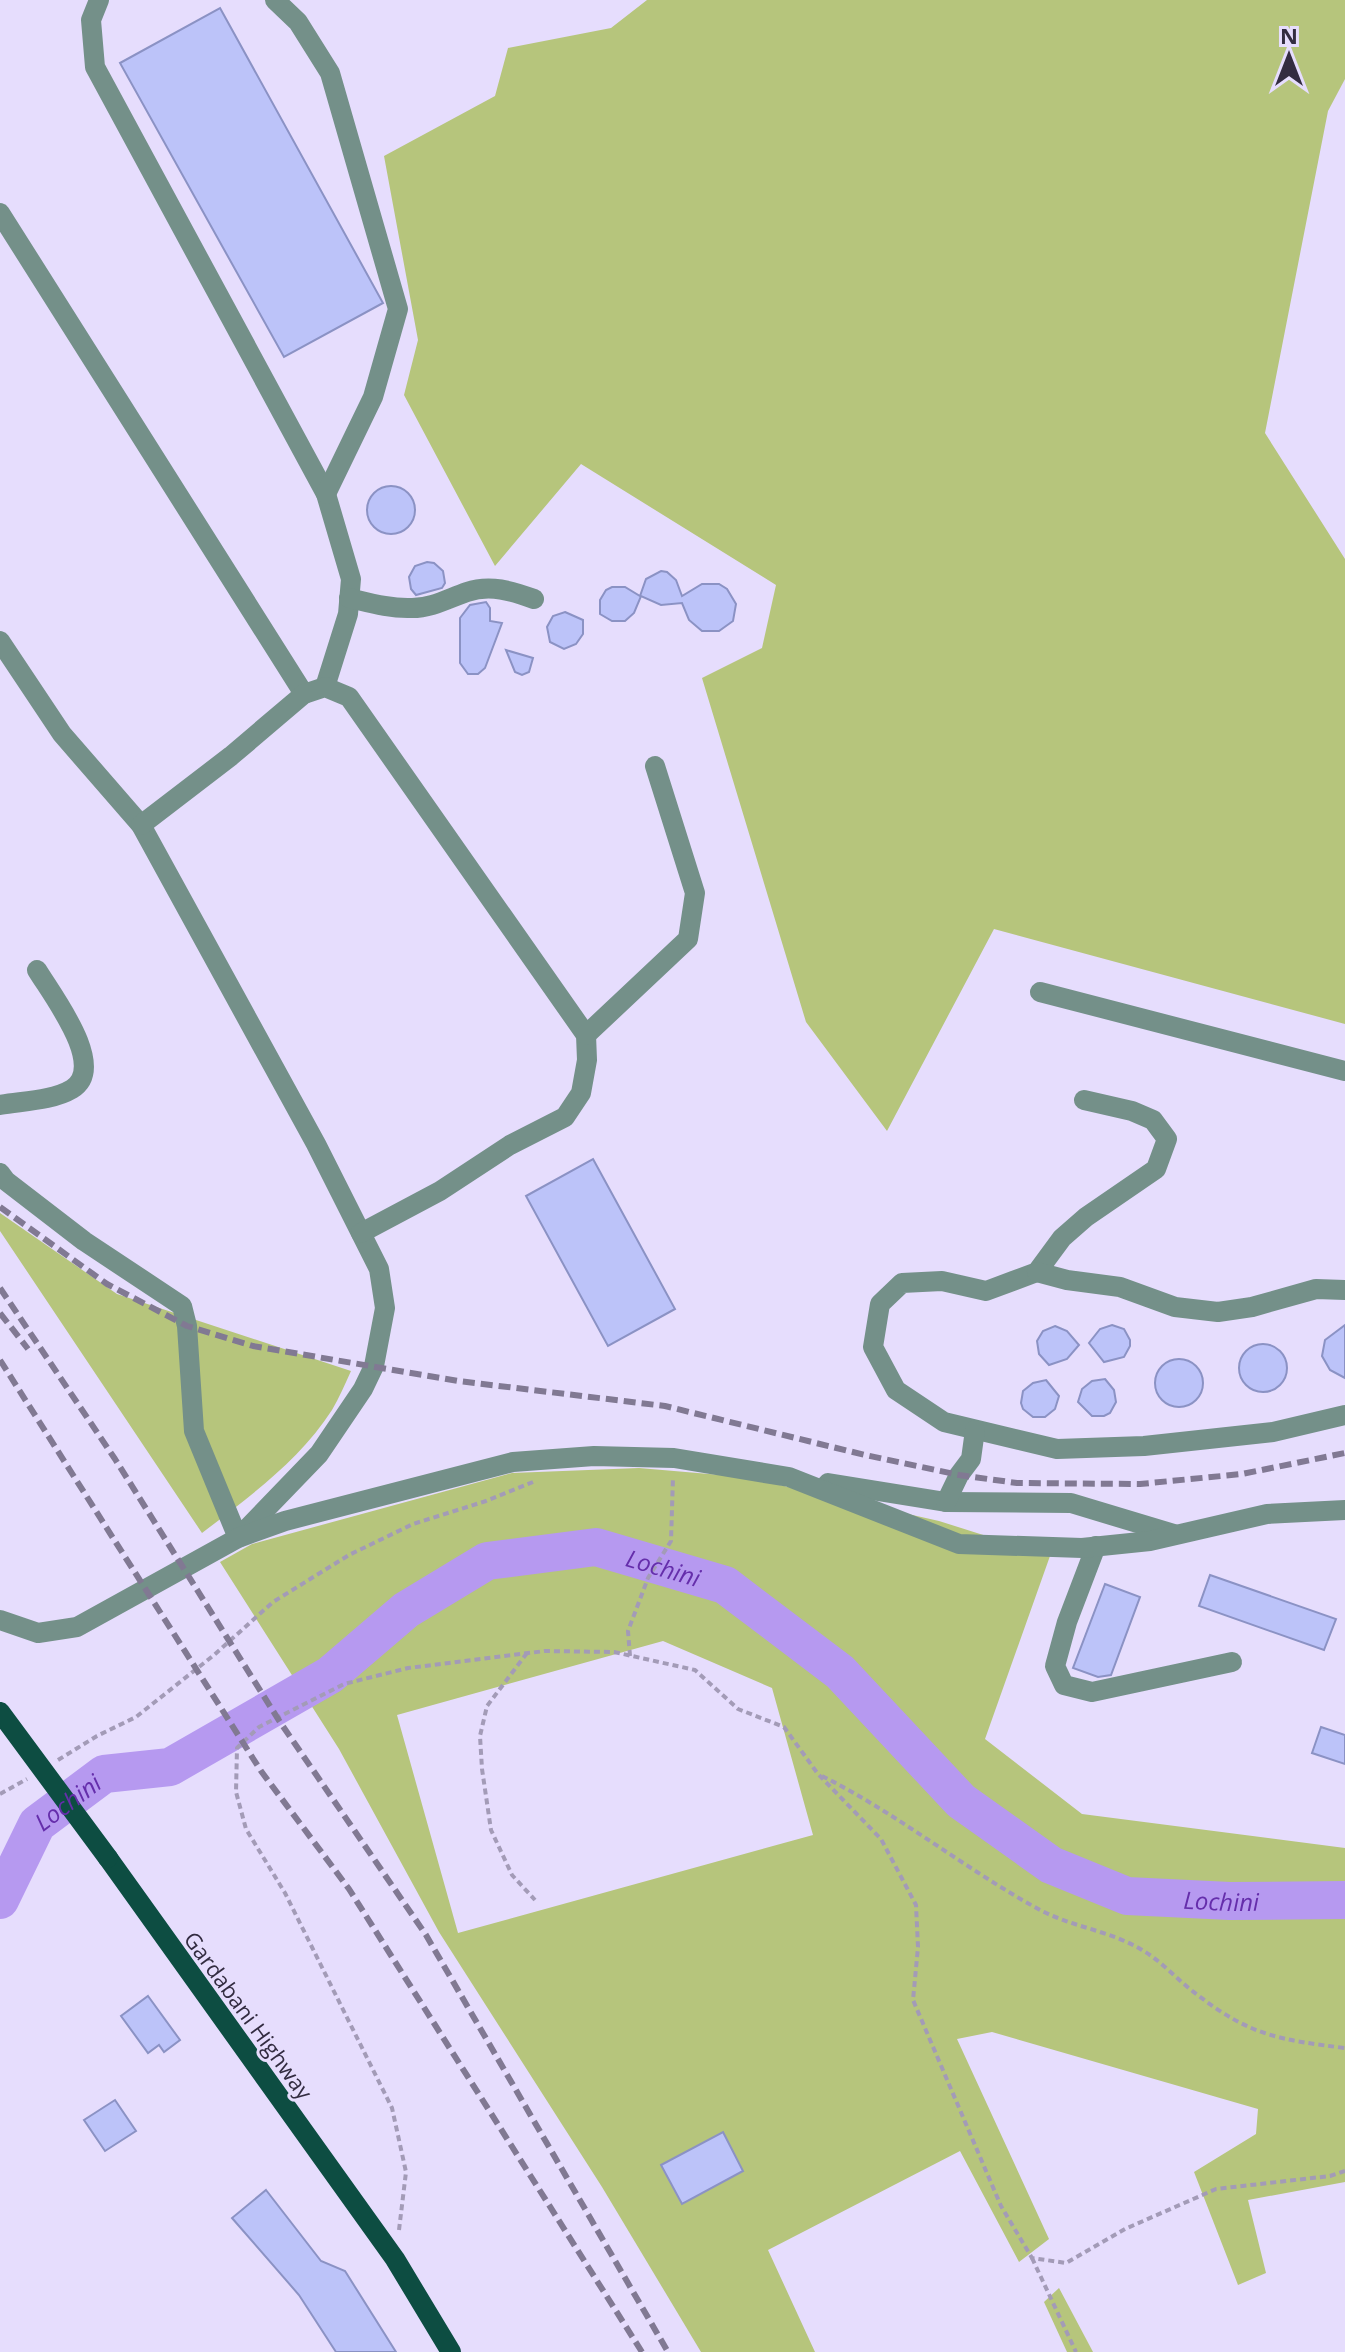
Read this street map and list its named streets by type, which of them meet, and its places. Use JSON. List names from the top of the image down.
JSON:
{
  "streets": {
    "main road": ["Gardabani Highway"]
  },
  "water": ["Lochini"],
  "north": "top"
}
